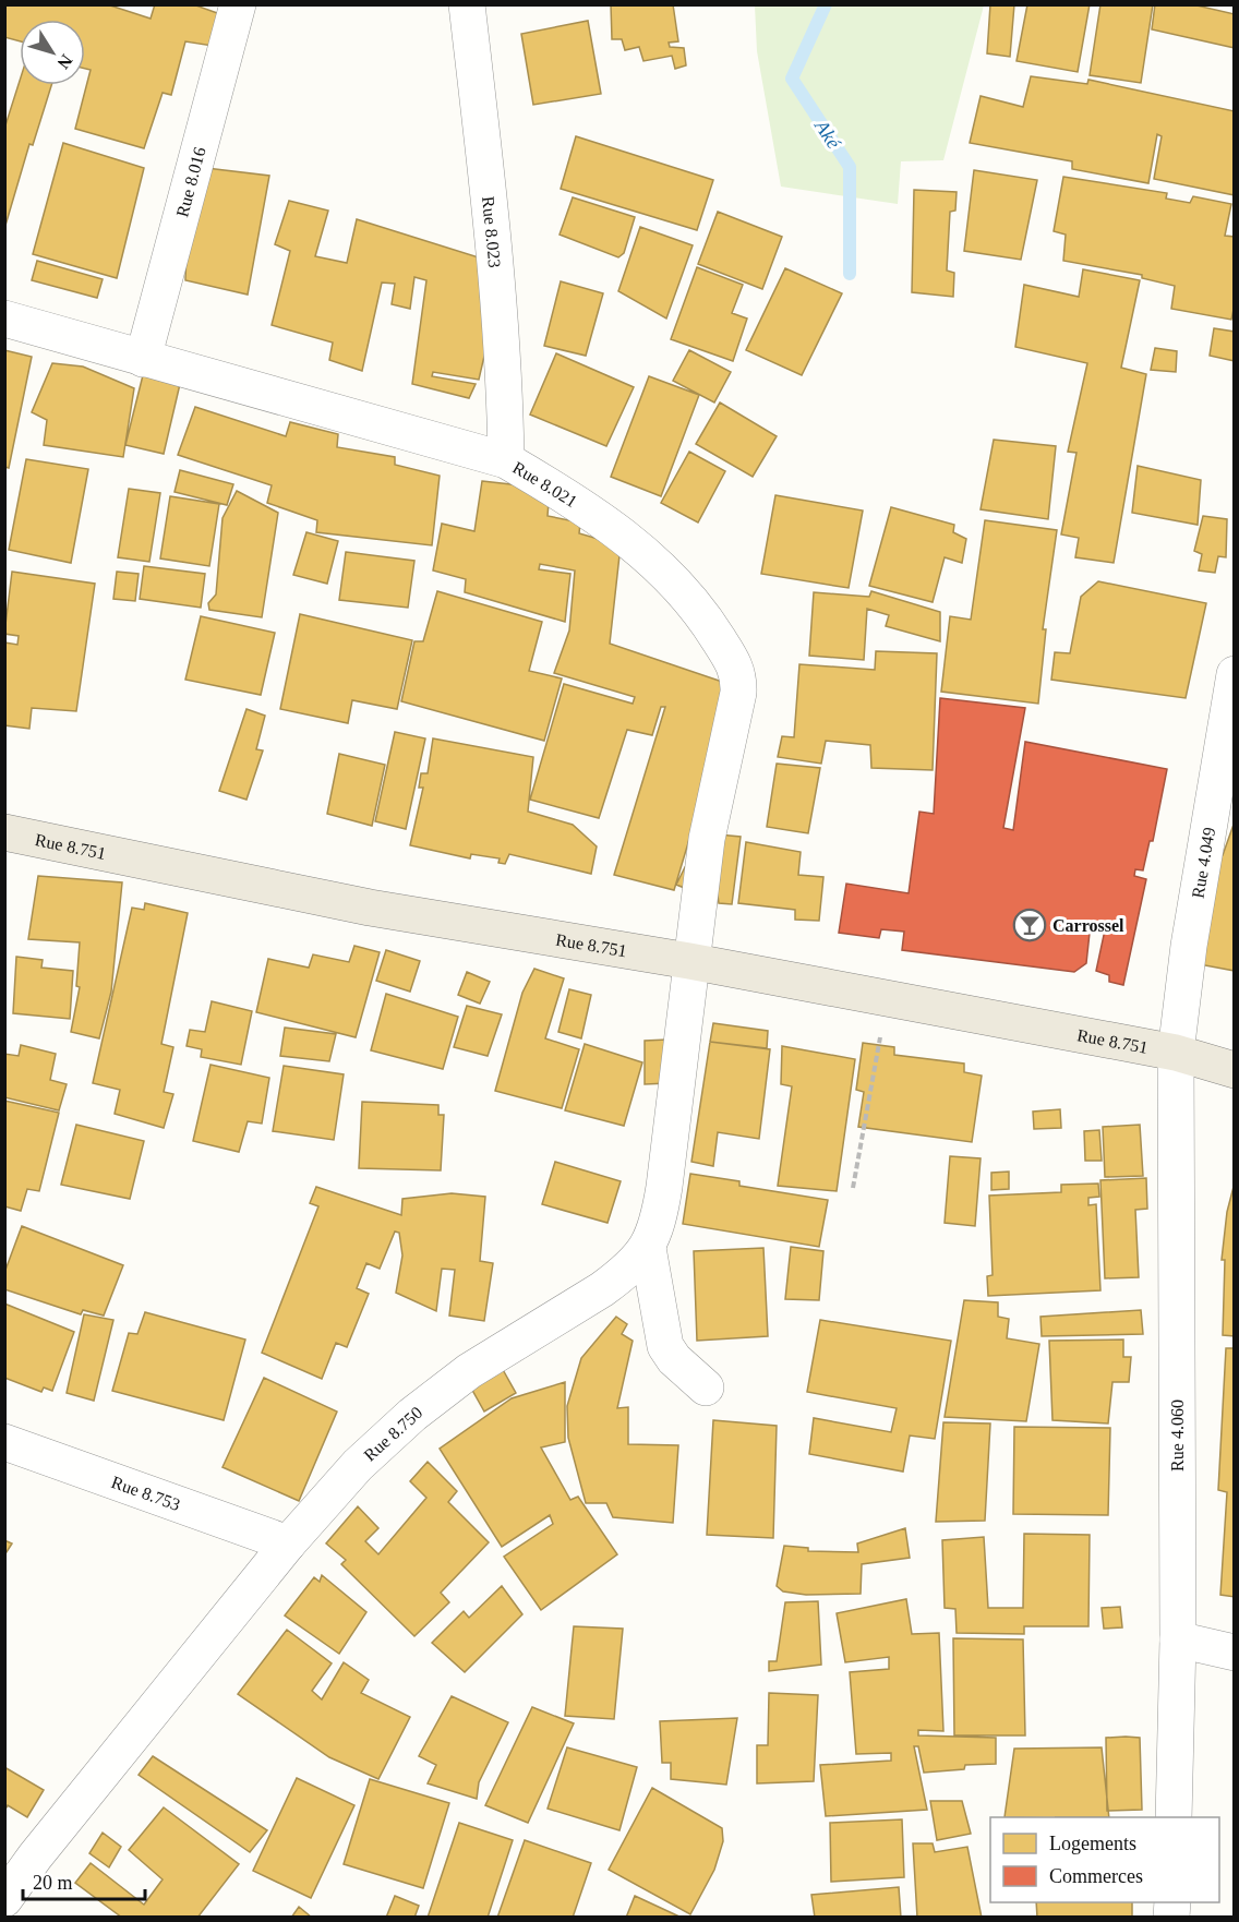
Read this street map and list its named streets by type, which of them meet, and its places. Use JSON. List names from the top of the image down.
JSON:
{
  "streets": {
    "main road": ["Rue 8.751"],
    "street": [
      "Rue 8.016",
      "Rue 8.023",
      "Rue 8.021",
      "Rue 4.049",
      "Rue 8.750",
      "Rue 4.060",
      "Rue 8.753"
    ]
  },
  "crossings": [
    ["Rue 8.016", "Rue 8.021"],
    ["Rue 8.023", "Rue 8.021"],
    ["Rue 8.021", "Rue 8.751"],
    ["Rue 8.021", "Rue 8.750"],
    ["Rue 8.751", "Rue 4.049"],
    ["Rue 8.751", "Rue 8.750"],
    ["Rue 8.751", "Rue 4.060"],
    ["Rue 4.049", "Rue 4.060"],
    ["Rue 8.750", "Rue 8.753"]
  ],
  "water": ["Aké"],
  "places": {
    "bar": ["Carrossel"]
  },
  "legend": ["Logements", "Commerces"],
  "scale_bar": "20 m",
  "north": "bottom right"
}
